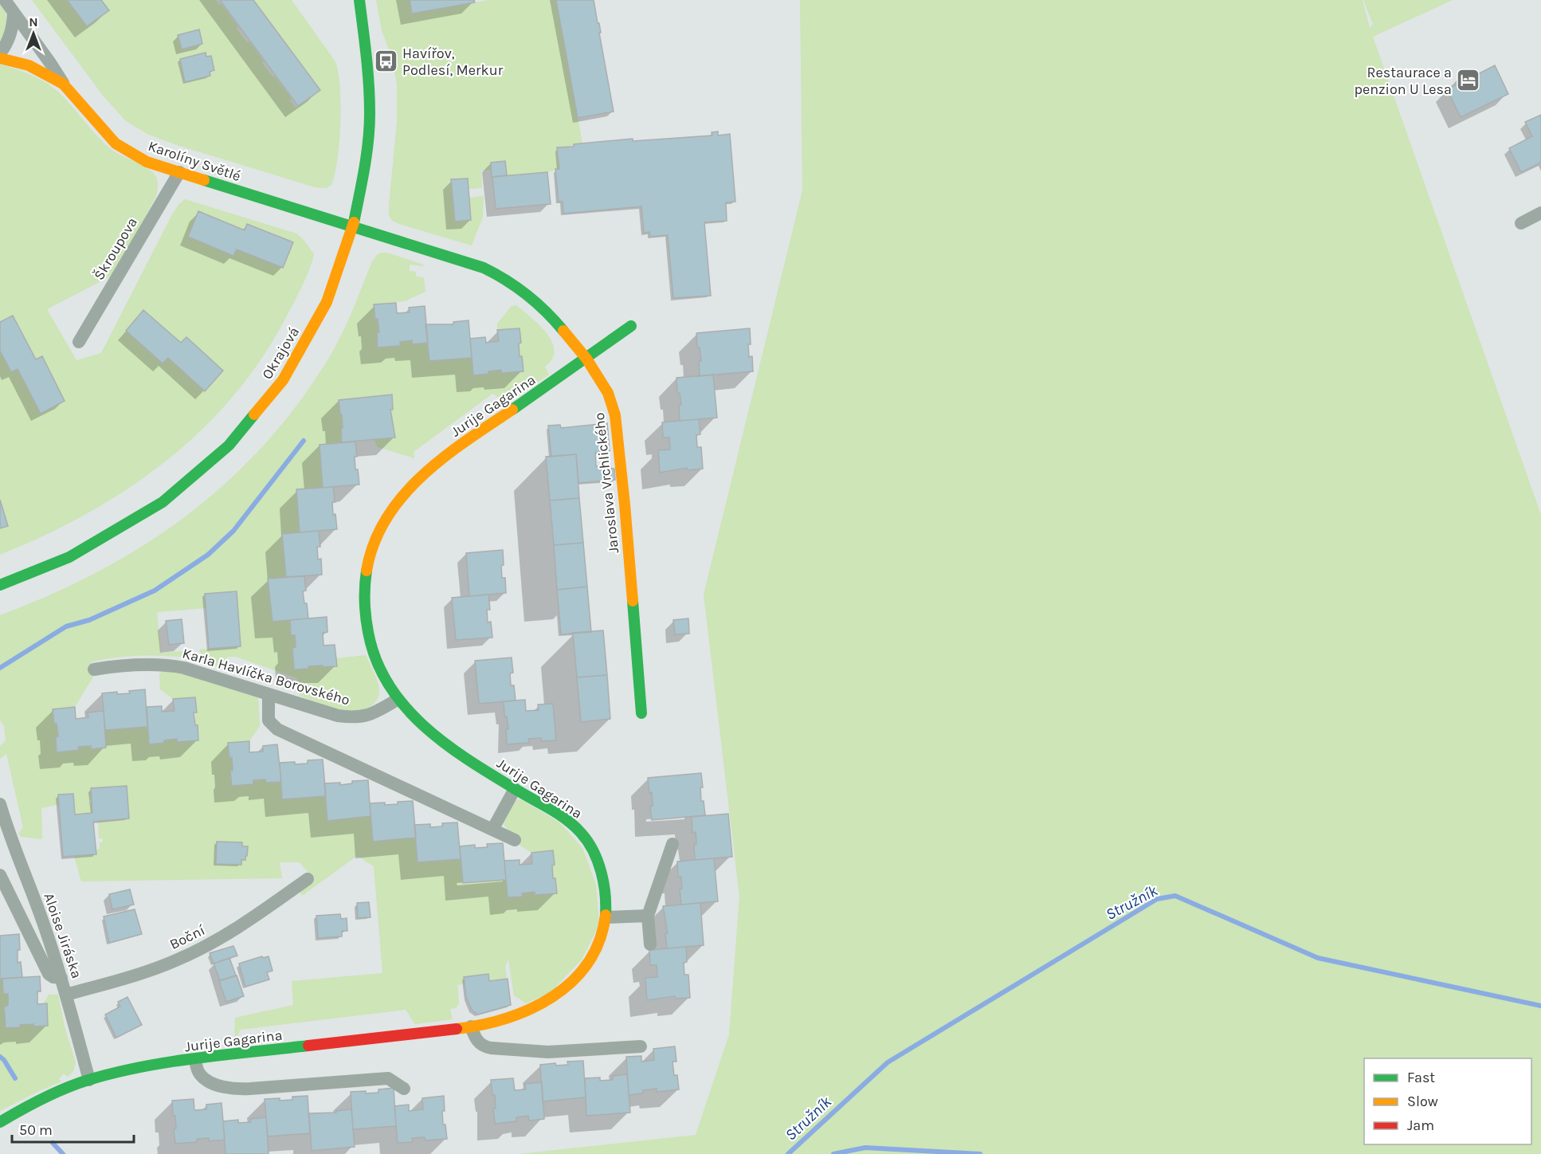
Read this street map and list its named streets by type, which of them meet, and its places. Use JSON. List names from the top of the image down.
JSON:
{
  "streets": {
    "street": [
      "Karolíny Světlé",
      "Škroupova",
      "Okrajová",
      "Jurije Gagarina",
      "Jaroslava Vrchlického",
      "Karla Havlíčka Borovského",
      "Aloise Jiráska",
      "Boční"
    ]
  },
  "crossings": [
    ["Karolíny Světlé", "Škroupova"],
    ["Karolíny Světlé", "Okrajová"],
    ["Karolíny Světlé", "Jaroslava Vrchlického"],
    ["Okrajová", "Jaroslava Vrchlického"],
    ["Jurije Gagarina", "Jaroslava Vrchlického"],
    ["Jurije Gagarina", "Karla Havlíčka Borovského"],
    ["Jurije Gagarina", "Aloise Jiráska"],
    ["Aloise Jiráska", "Boční"]
  ],
  "water": ["Stružník"],
  "places": {
    "bus stop": ["Havířov, Podlesí, Merkur"],
    "hotel": ["Restaurace a penzion U Lesa"]
  },
  "legend": ["Fast", "Slow", "Jam"],
  "scale_bar": "50 m",
  "north": "top"
}
